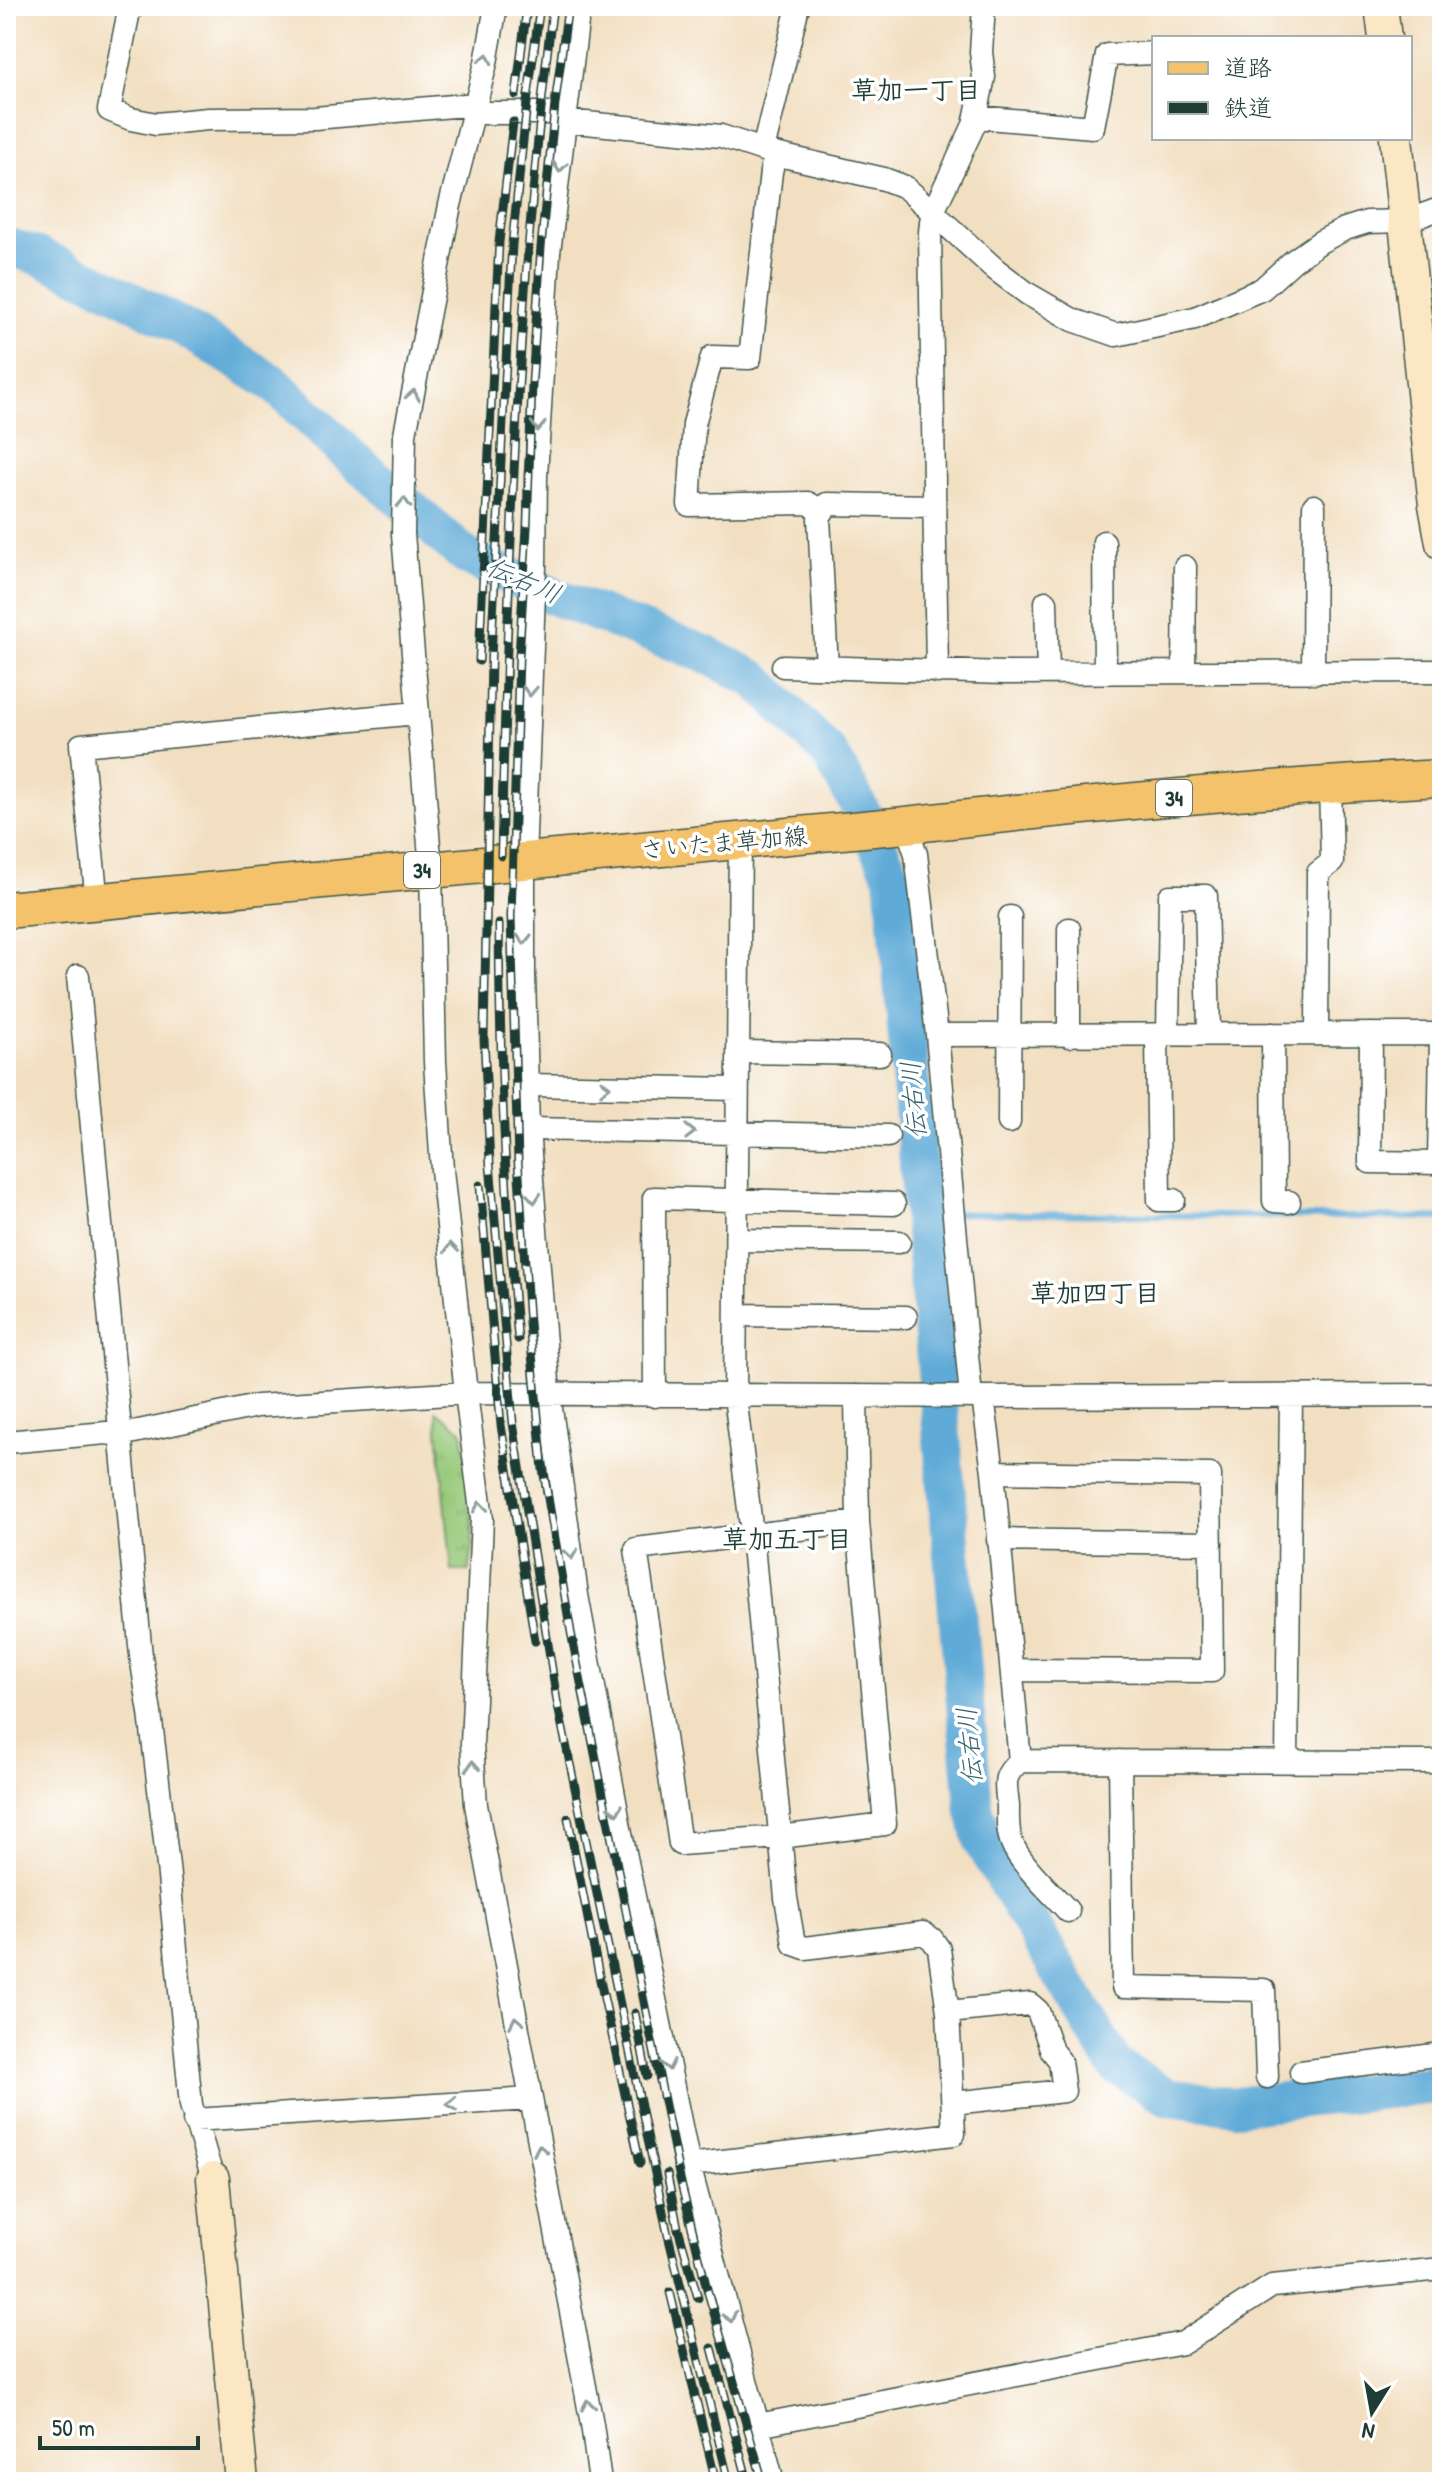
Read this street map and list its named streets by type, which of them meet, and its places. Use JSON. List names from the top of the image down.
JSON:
{
  "streets": {
    "main road": ["34", "さいたま草加線"]
  },
  "districts": ["草加一丁目", "草加四丁目", "草加五丁目"],
  "water": ["伝右川"],
  "legend": ["道路", "鉄道"],
  "scale_bar": "50 m",
  "north": "bottom"
}
